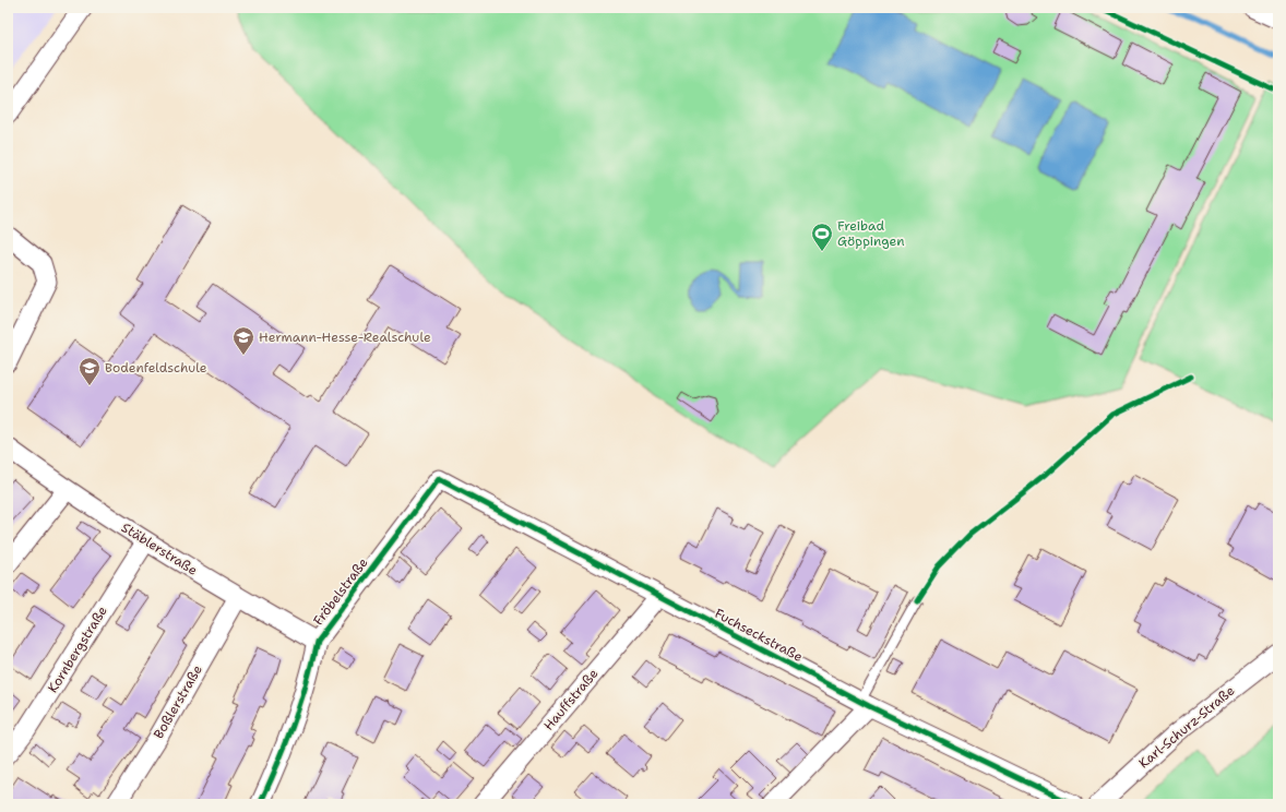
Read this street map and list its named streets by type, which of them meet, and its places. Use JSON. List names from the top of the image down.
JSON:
{
  "streets": {
    "street": [
      "Stäblerstraße",
      "Fröbelstraße",
      "Fuchseckstraße",
      "Kornbergstraße",
      "Hauffstraße",
      "Boßlerstraße",
      "Karl-Schurz-Straße"
    ]
  },
  "crossings": [
    ["Stäblerstraße", "Fröbelstraße"],
    ["Stäblerstraße", "Kornbergstraße"],
    ["Stäblerstraße", "Boßlerstraße"],
    ["Fröbelstraße", "Fuchseckstraße"],
    ["Fuchseckstraße", "Hauffstraße"]
  ],
  "places": {
    "sports": ["Freibad Göppingen"],
    "school or university": ["Hermann-Hesse-Realschule", "Bodenfeldschule"]
  }
}
